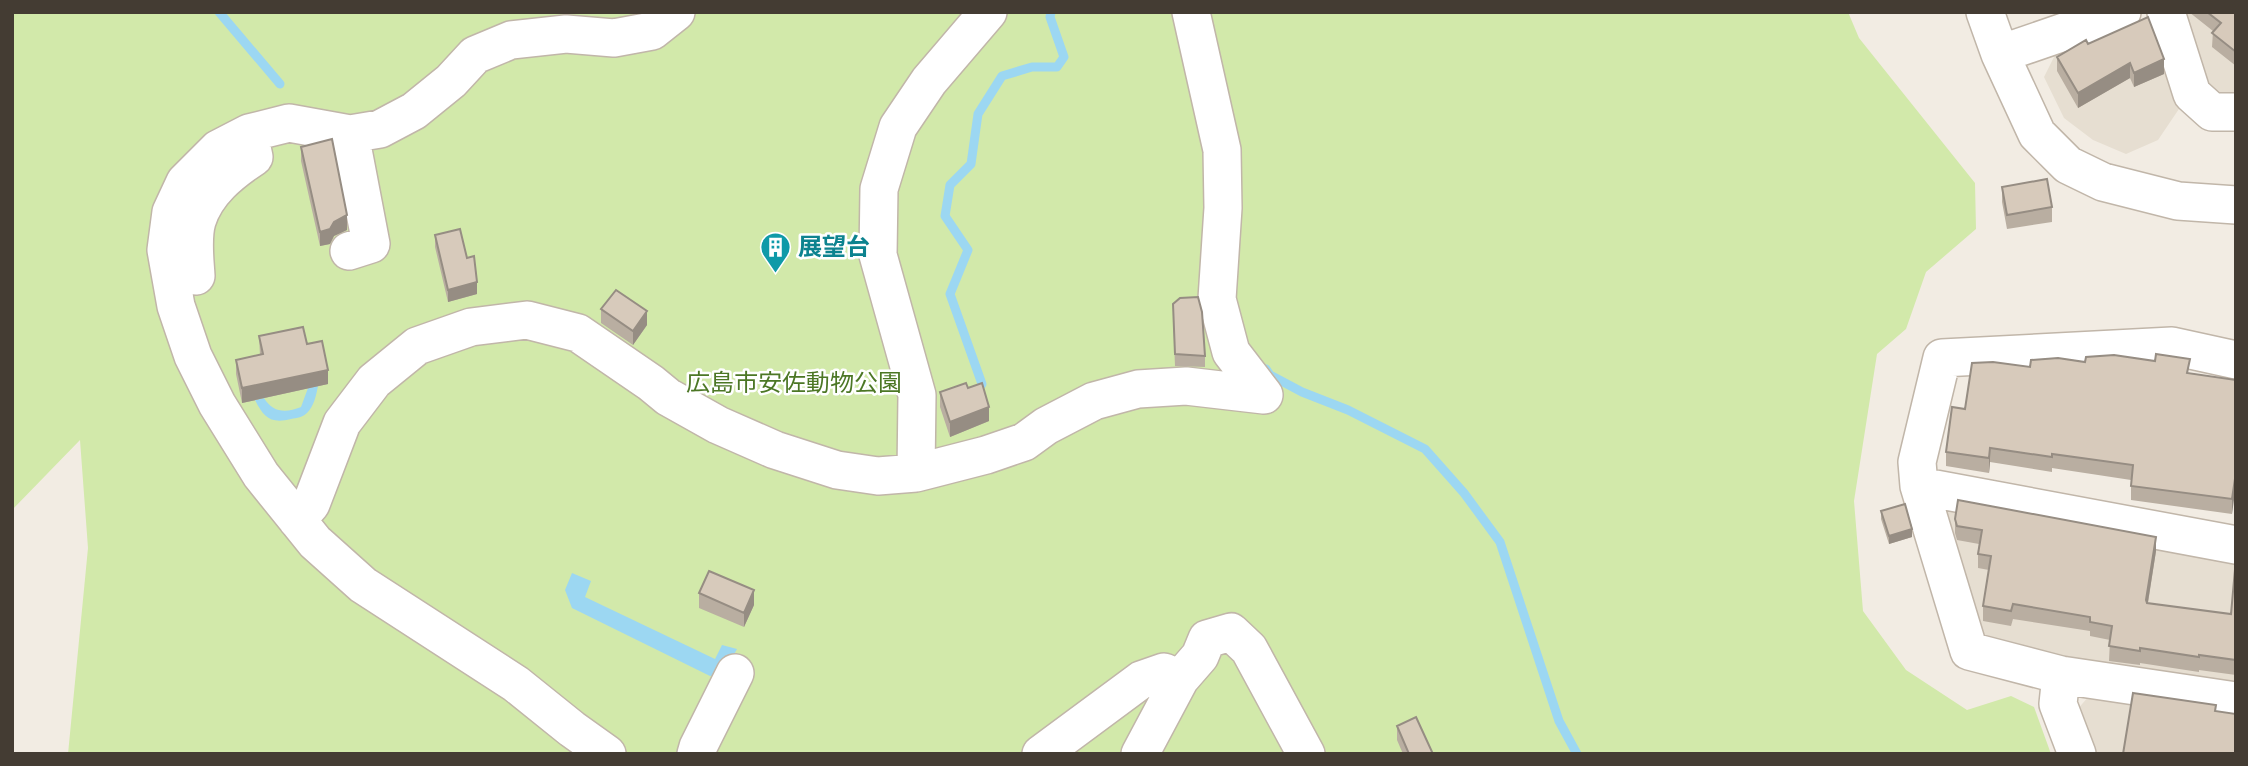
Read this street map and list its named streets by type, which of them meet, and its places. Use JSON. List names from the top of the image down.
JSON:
{
  "parks": ["広島市安佐動物公園"],
  "places": {
    "building": ["展望台"]
  }
}
